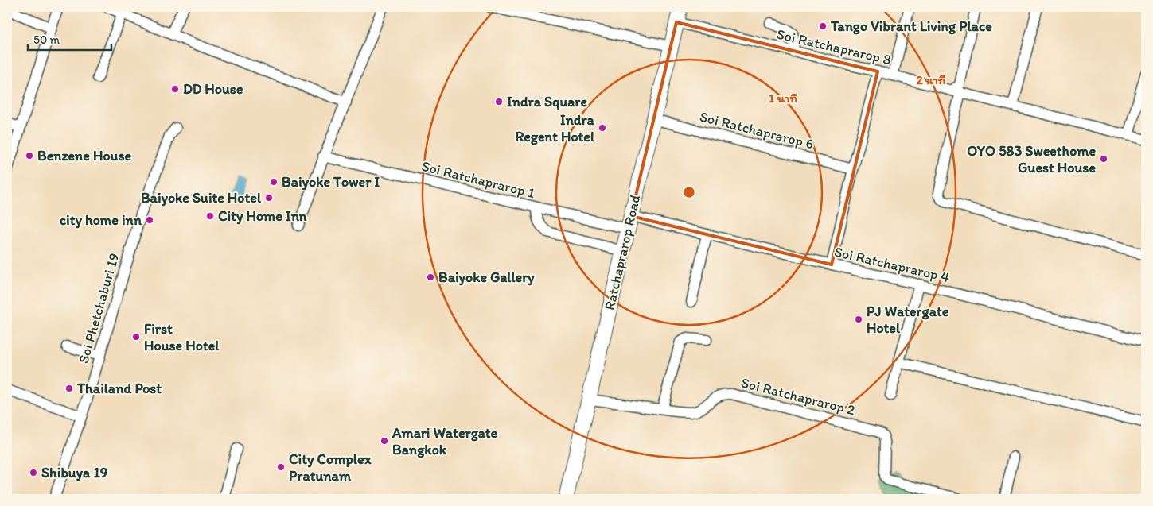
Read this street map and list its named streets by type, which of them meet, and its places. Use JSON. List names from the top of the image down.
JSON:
{
  "streets": {
    "main road": ["Ratchaprarop Road"],
    "street": [
      "Soi Ratchaprarop 8",
      "Soi Ratchaprarop 6",
      "Soi Ratchaprarop 1",
      "Soi Ratchaprarop 4",
      "Soi Phetchaburi 19",
      "Soi Ratchaprarop 2"
    ]
  },
  "crossings": [
    ["Soi Ratchaprarop 8", "Ratchaprarop Road"],
    ["Soi Ratchaprarop 6", "Ratchaprarop Road"],
    ["Soi Ratchaprarop 1", "Ratchaprarop Road"],
    ["Soi Ratchaprarop 1", "Soi Ratchaprarop 4"],
    ["Ratchaprarop Road", "Soi Ratchaprarop 4"],
    ["Ratchaprarop Road", "Soi Ratchaprarop 2"]
  ],
  "places": [
    "Tango Vibrant Living Place",
    "DD House",
    "Indra Square",
    "Indra Regent Hotel",
    "Benzene House",
    "OYO 583 Sweethome Guest House",
    "Baiyoke Tower I",
    "Baiyoke Suite Hotel",
    "City Home Inn",
    "city home inn",
    "Baiyoke Gallery",
    "PJ Watergate Hotel",
    "First House Hotel",
    "Thailand Post",
    "Amari Watergate Bangkok",
    "City Complex Pratunam",
    "Shibuya 19"
  ],
  "scale_bar": "50 m",
  "rings": ["2 นาที", "1 นาที"]
}
